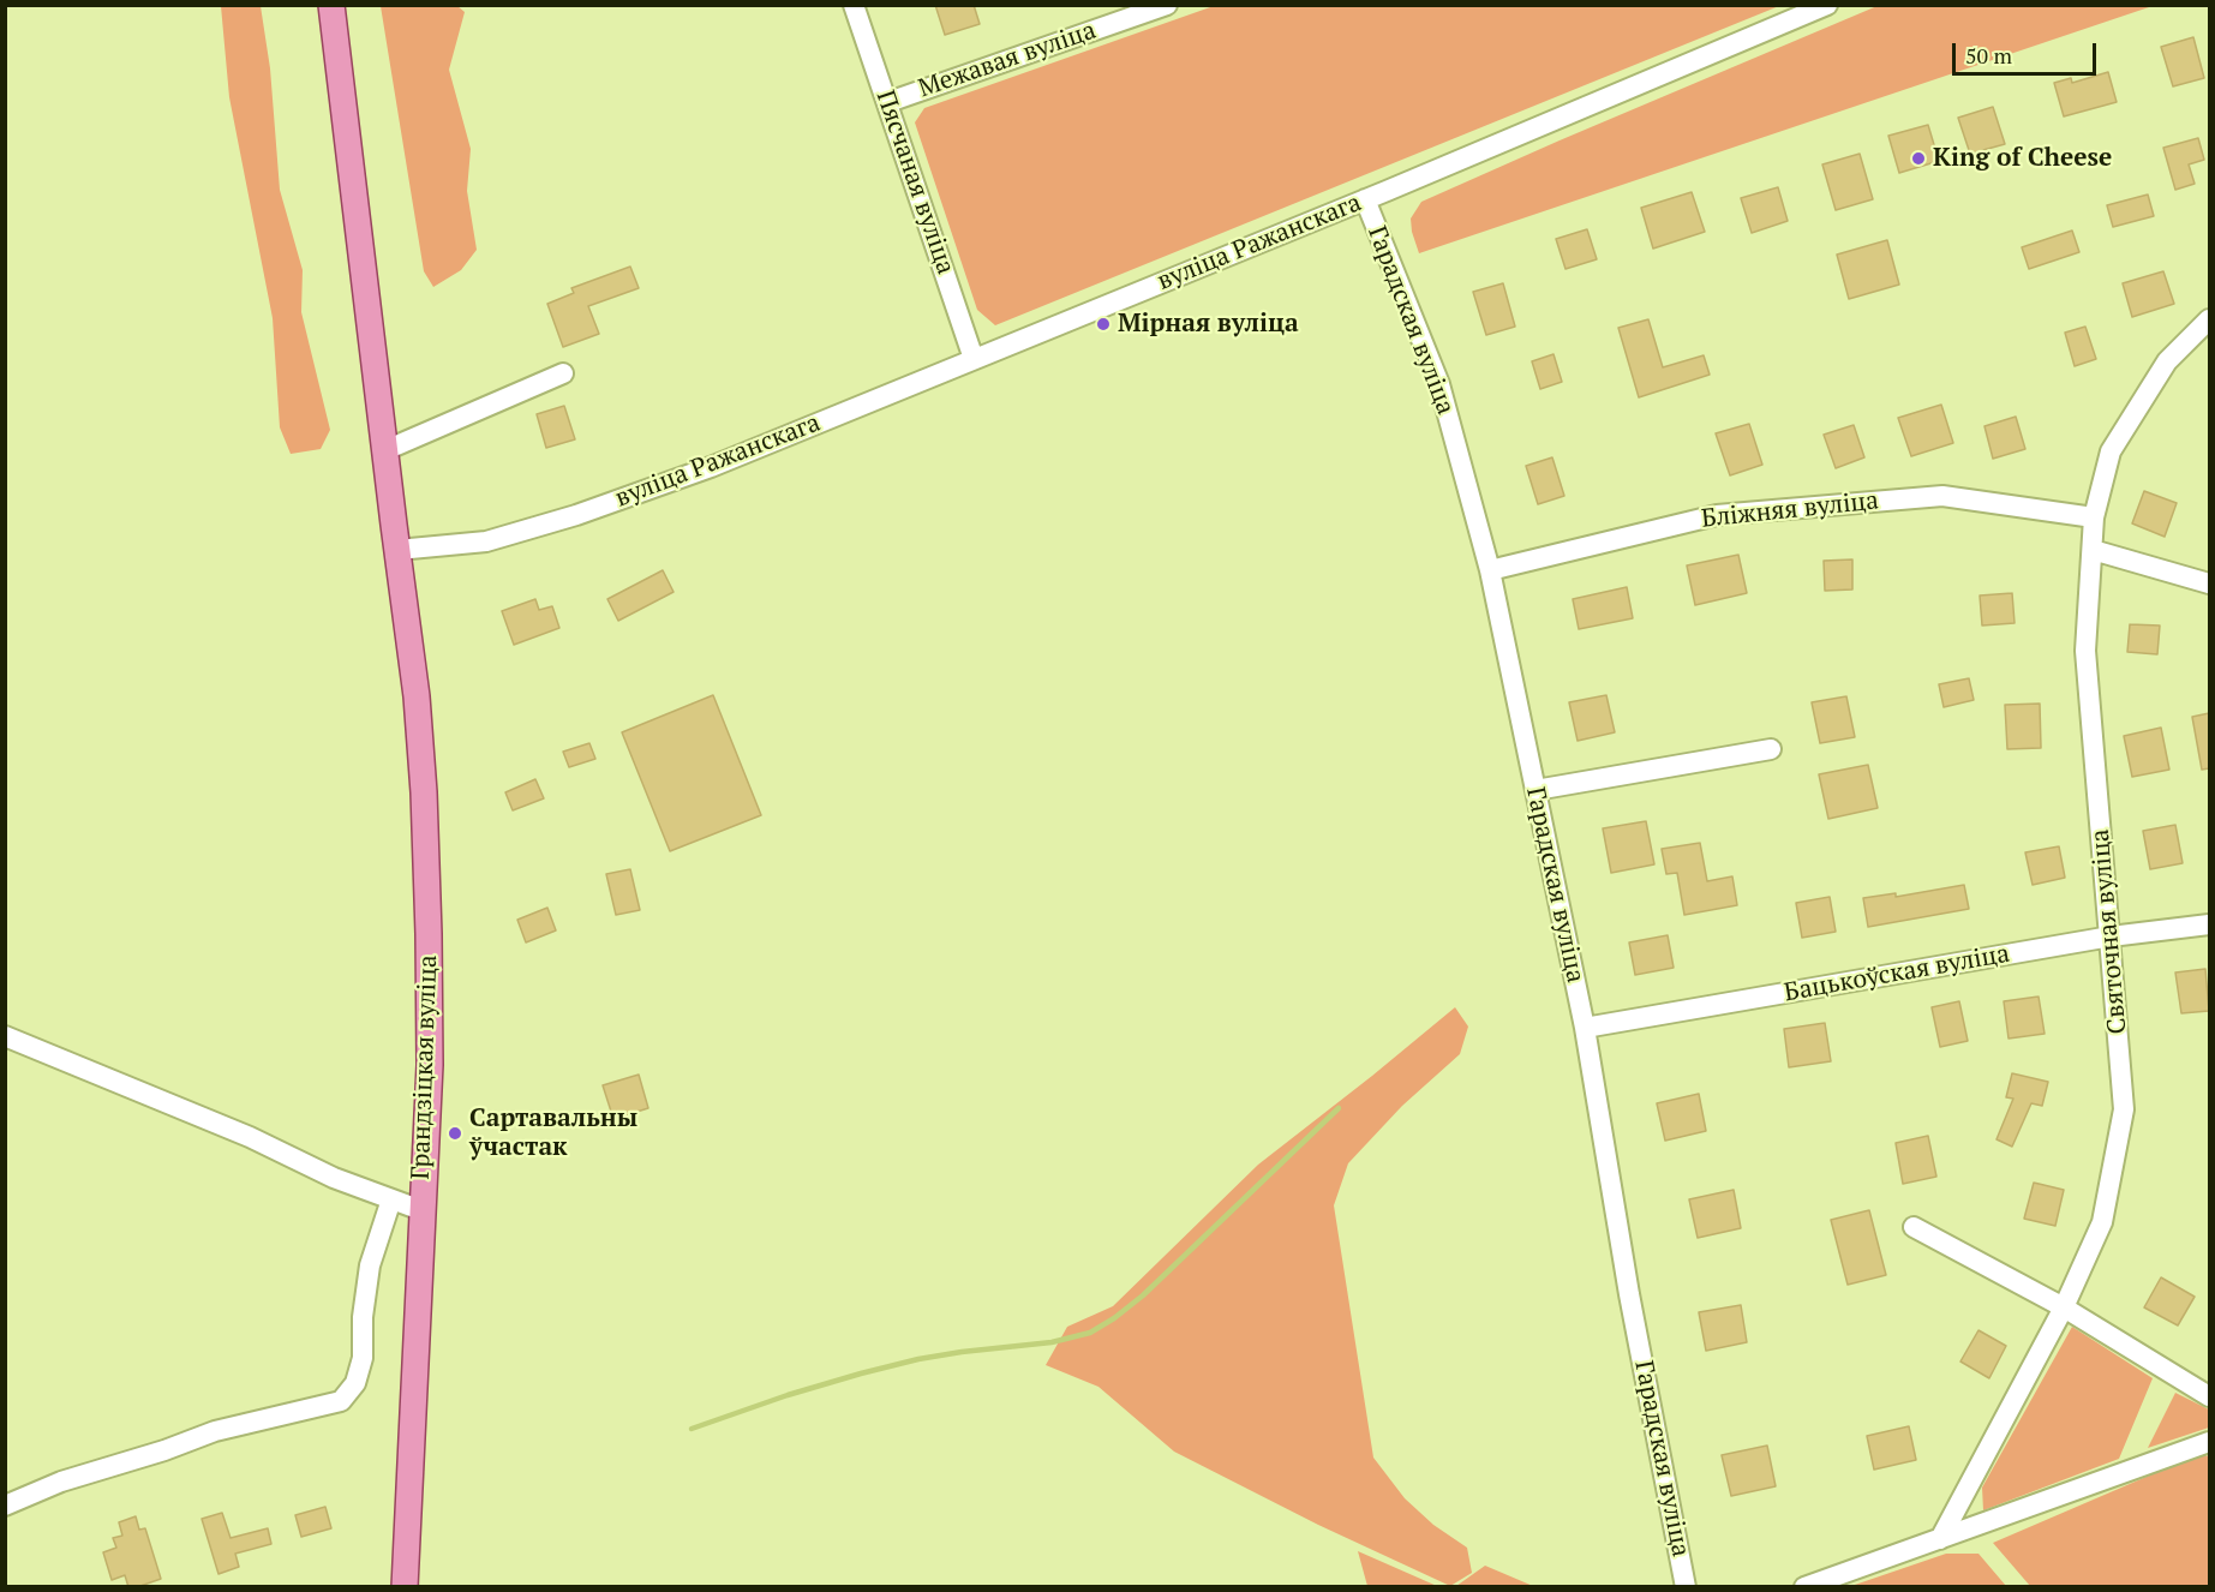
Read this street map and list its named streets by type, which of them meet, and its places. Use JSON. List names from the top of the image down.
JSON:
{
  "streets": {
    "main road": ["Грандзіцкая вуліца"],
    "street": [
      "Межавая вуліца",
      "Пясчаная вуліца",
      "вуліца Ражанскага",
      "Гарадская вуліца",
      "Бліжняя вуліца",
      "Святочная вуліца",
      "Бацькоўская вуліца"
    ]
  },
  "crossings": [
    ["Межавая вуліца", "Пясчаная вуліца"],
    ["Пясчаная вуліца", "вуліца Ражанскага"],
    ["вуліца Ражанскага", "Гарадская вуліца"],
    ["вуліца Ражанскага", "Грандзіцкая вуліца"],
    ["Гарадская вуліца", "Бліжняя вуліца"],
    ["Гарадская вуліца", "Бацькоўская вуліца"],
    ["Бліжняя вуліца", "Святочная вуліца"],
    ["Святочная вуліца", "Бацькоўская вуліца"]
  ],
  "places": ["King of Cheese", "Мірная вуліца", "Сартавальны ўчастак"],
  "scale_bar": "50 m"
}
